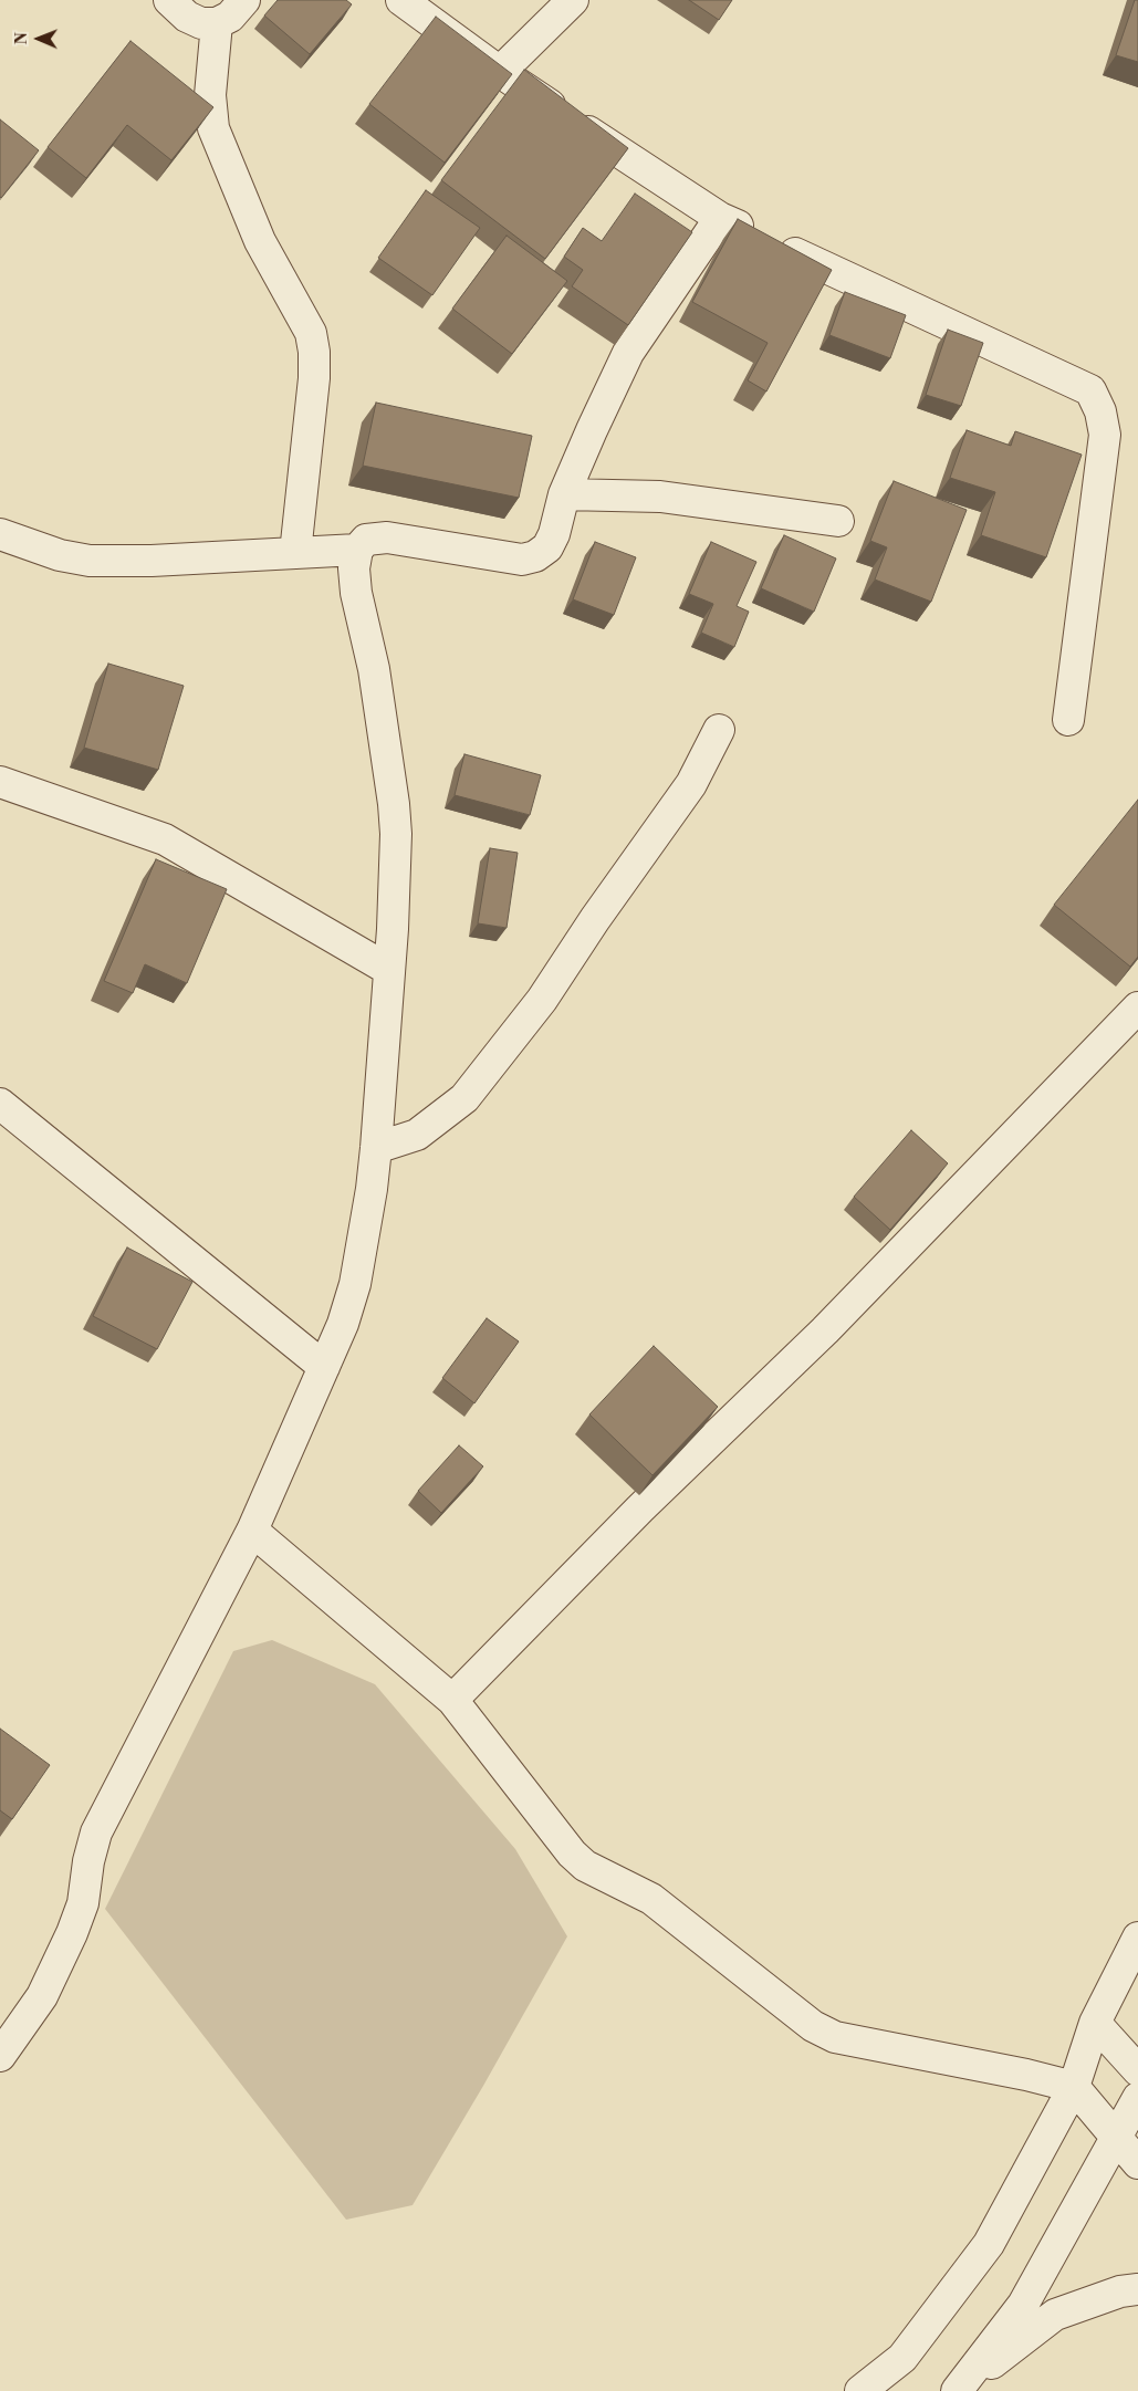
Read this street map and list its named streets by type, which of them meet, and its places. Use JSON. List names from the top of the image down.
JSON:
{
  "north": "left"
}
